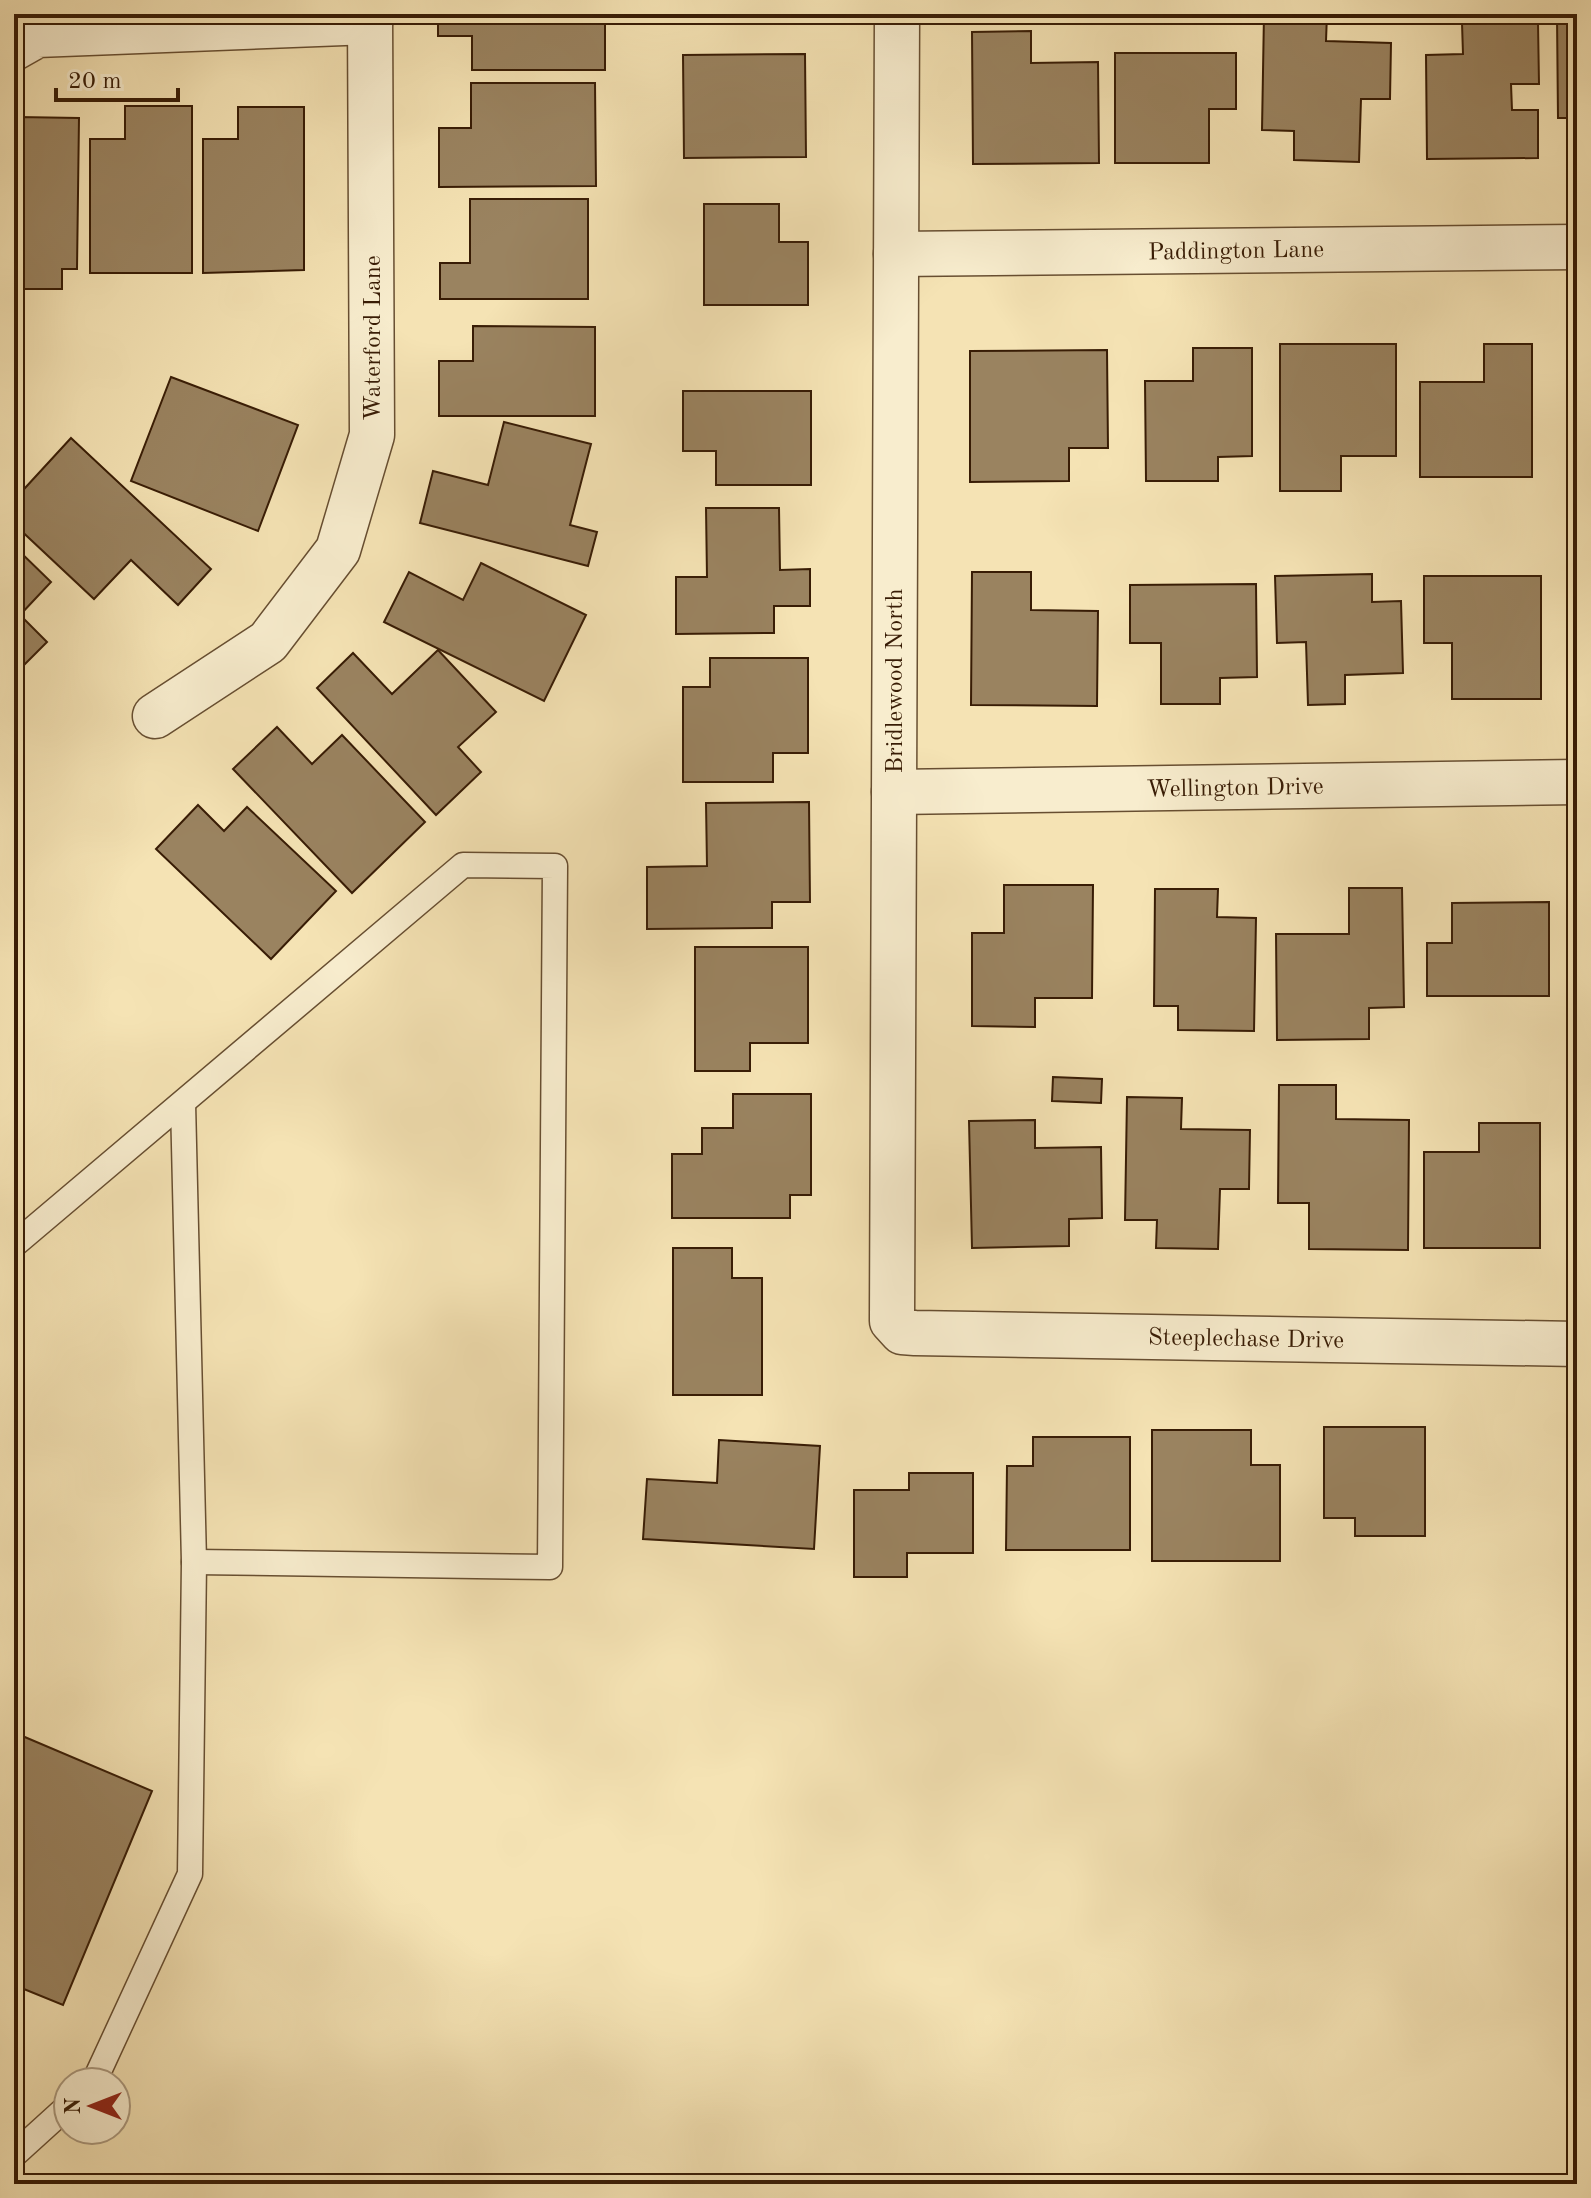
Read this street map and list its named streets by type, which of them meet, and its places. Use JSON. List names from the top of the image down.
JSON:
{
  "streets": {
    "street": [
      "Paddington Lane",
      "Waterford Lane",
      "Bridlewood North",
      "Wellington Drive",
      "Steeplechase Drive"
    ]
  },
  "crossings": [
    ["Paddington Lane", "Bridlewood North"],
    ["Bridlewood North", "Wellington Drive"],
    ["Bridlewood North", "Steeplechase Drive"]
  ],
  "scale_bar": "20 m",
  "north": "left"
}
